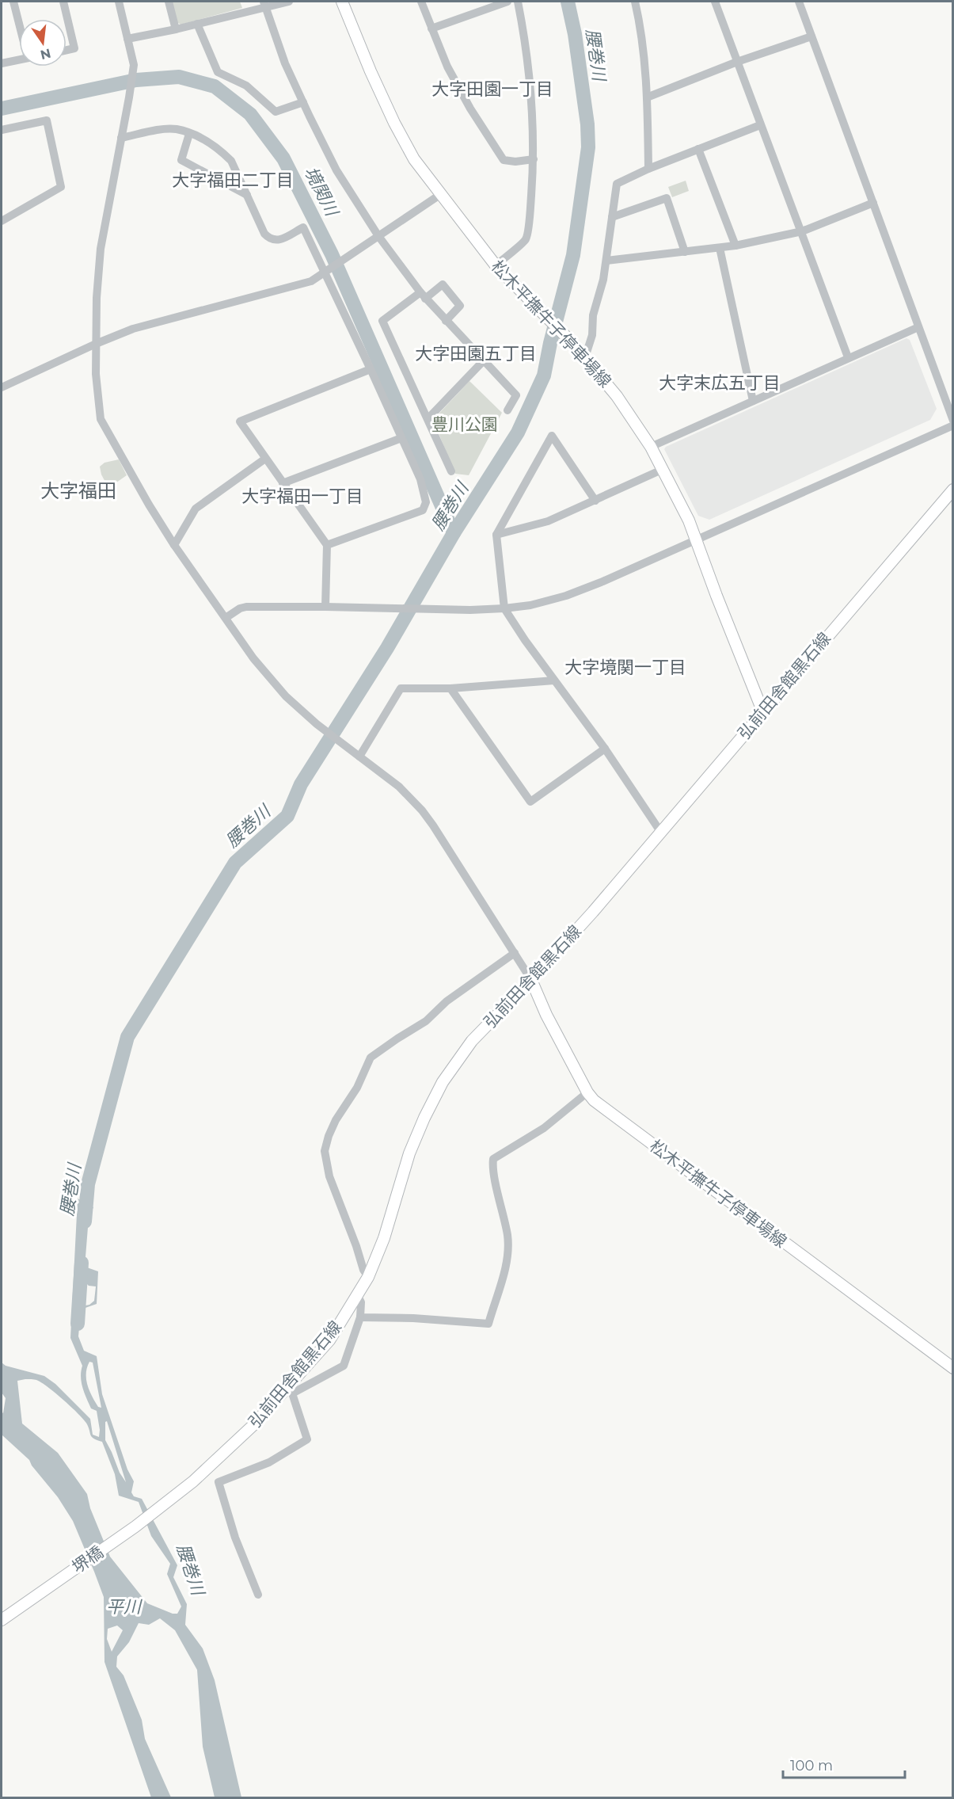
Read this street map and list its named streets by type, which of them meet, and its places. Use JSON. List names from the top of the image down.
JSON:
{
  "streets": {
    "main road": ["松木平撫牛子停車場線", "弘前田舎館黒石線", "堺橋"]
  },
  "crossings": [
    ["松木平撫牛子停車場線", "弘前田舎館黒石線"],
    ["弘前田舎館黒石線", "堺橋"]
  ],
  "districts": [
    "大字田園一丁目",
    "大字福田二丁目",
    "大字田園五丁目",
    "大字末広五丁目",
    "大字福田",
    "大字福田一丁目",
    "大字境関一丁目"
  ],
  "water": ["腰巻川", "境関川", "平川"],
  "parks": ["豊川公園"],
  "scale_bar": "100 m",
  "north": "bottom"
}
